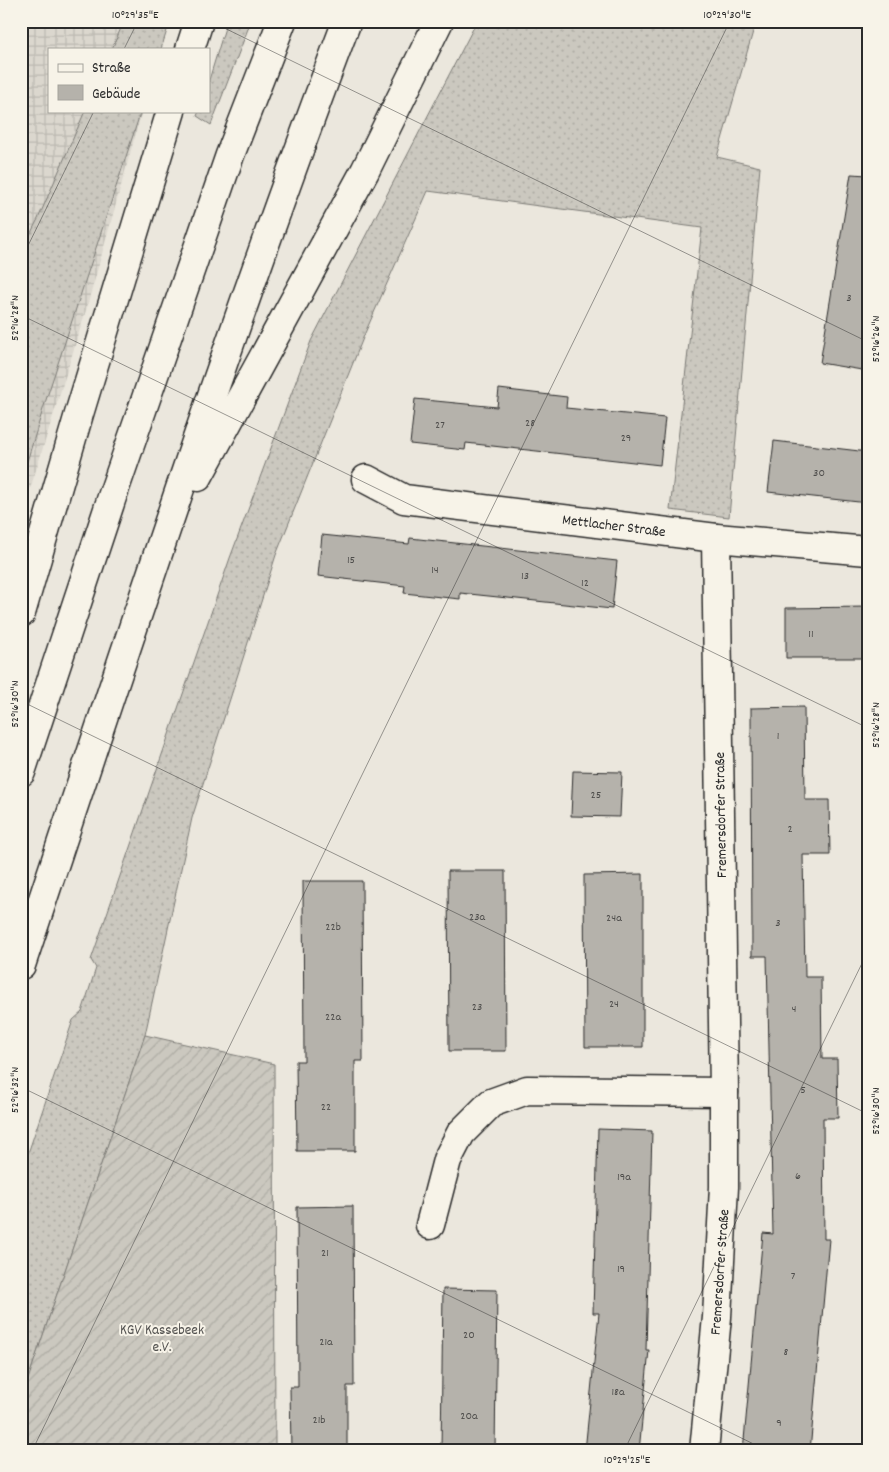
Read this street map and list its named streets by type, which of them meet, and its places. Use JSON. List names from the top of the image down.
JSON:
{
  "streets": {
    "main road": ["Mettlacher Straße", "Fremersdorfer Straße"]
  },
  "crossings": [
    ["Mettlacher Straße", "Fremersdorfer Straße"]
  ],
  "parks": ["KGV Kassebeek e.V."],
  "house_numbers": [
    "3",
    "28",
    "27",
    "29",
    "30",
    "15",
    "14",
    "13",
    "12",
    "11",
    "1",
    "25",
    "2",
    "23a",
    "24a",
    "3",
    "22b",
    "24",
    "23",
    "4",
    "22a",
    "5",
    "22",
    "6",
    "19a",
    "21",
    "19",
    "7",
    "20",
    "21a",
    "8",
    "18a",
    "20a",
    "21b",
    "9"
  ],
  "legend": ["Straße", "Gebäude"],
  "coordinates": [
    "10°29'35\"E",
    "10°29'30\"E",
    "52°16'28\"N",
    "52°16'26\"N",
    "52°16'30\"N",
    "52°16'32\"N",
    "10°29'25\"E"
  ]
}
